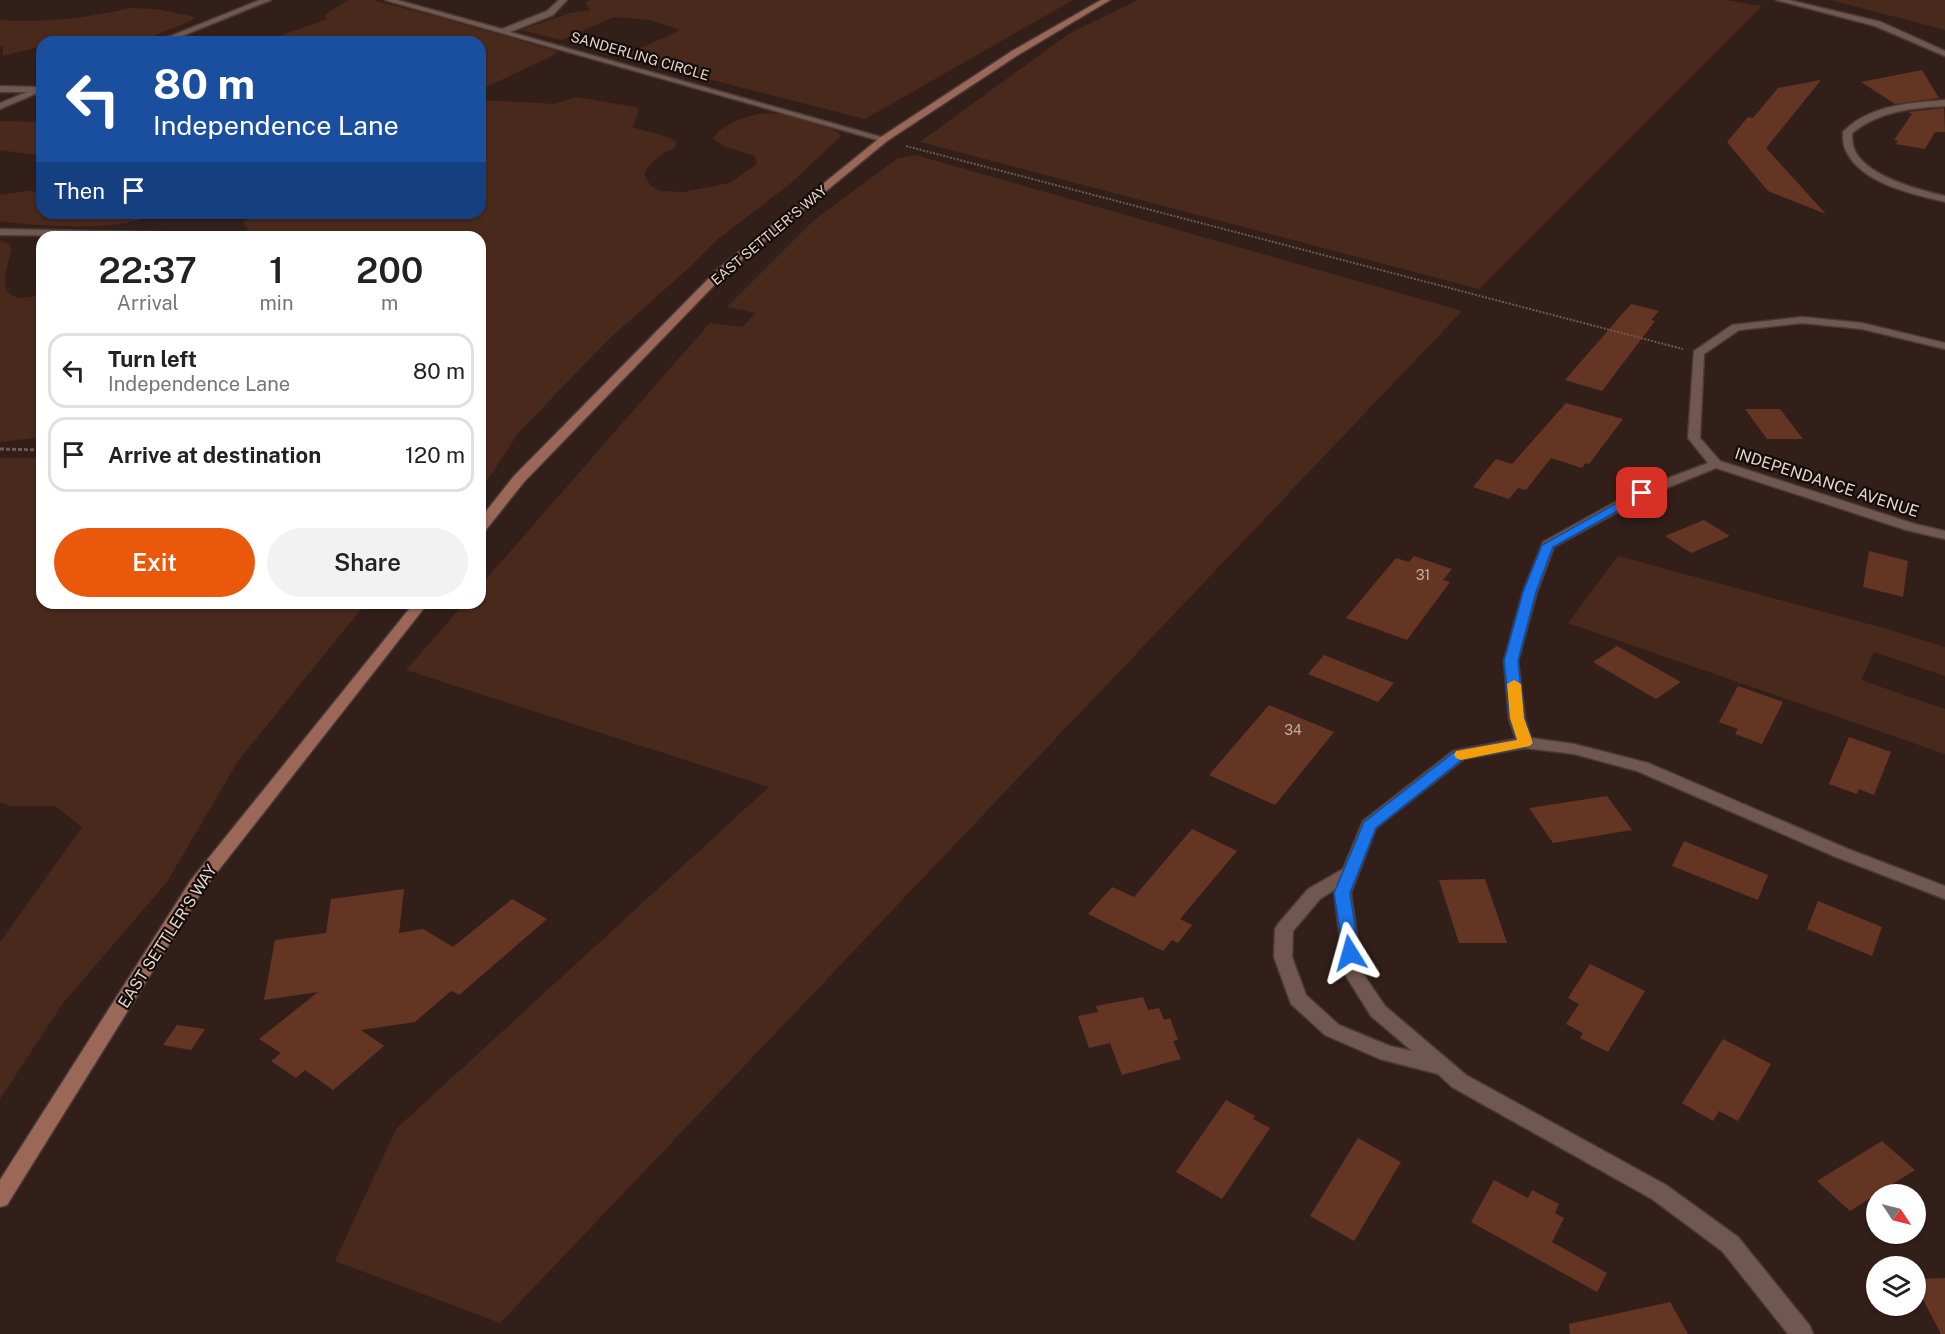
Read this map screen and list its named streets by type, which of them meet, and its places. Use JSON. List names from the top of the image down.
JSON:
{
  "streets": {
    "main road": ["EAST SETTLER'S WAY"],
    "street": ["SANDERLING CIRCLE", "INDEPENDANCE AVENUE"]
  },
  "crossings": [
    ["SANDERLING CIRCLE", "EAST SETTLER'S WAY"]
  ],
  "house_numbers": ["31", "34"],
  "north": "bottom right",
  "page": {
    "turn": ["80 m", "Independence Lane"],
    "then": "Then",
    "eta": [
      "22:37",
      "Arrival",
      "1",
      "min",
      "200",
      "m"
    ],
    "list": [
      {
        "name": "Turn left",
        "note": "Independence Lane",
        "value": "80 m"
      },
      {
        "name": "Arrive at destination",
        "value": "120 m"
      }
    ],
    "buttons": ["Exit", "Share"]
  }
}
